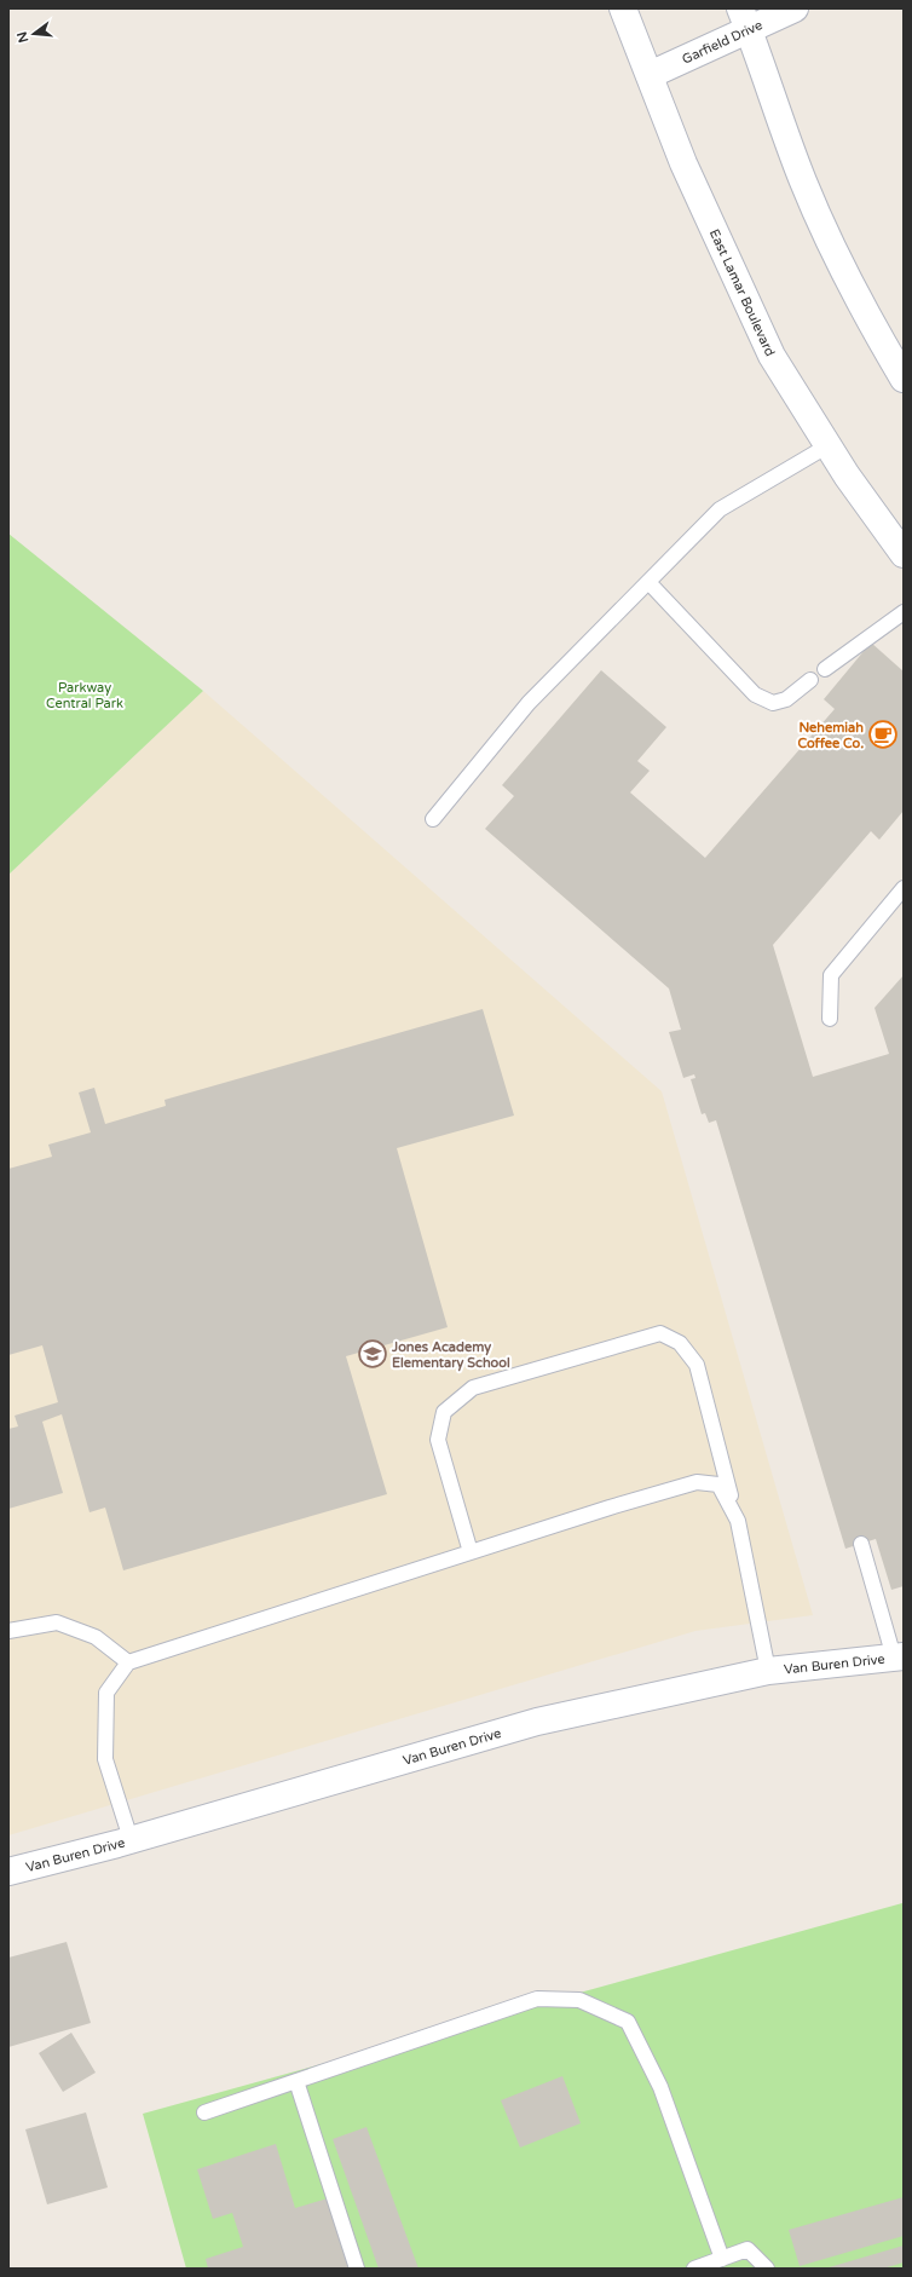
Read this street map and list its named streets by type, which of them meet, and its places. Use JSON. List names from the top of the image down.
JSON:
{
  "streets": {
    "street": ["Garfield Drive", "East Lamar Boulevard", "Van Buren Drive"]
  },
  "crossings": [
    ["Garfield Drive", "East Lamar Boulevard"]
  ],
  "parks": ["Parkway Central Park"],
  "places": {
    "cafe": ["Nehemiah Coffee Co."],
    "school or university": ["Jones Academy Elementary School"]
  },
  "north": "left"
}
